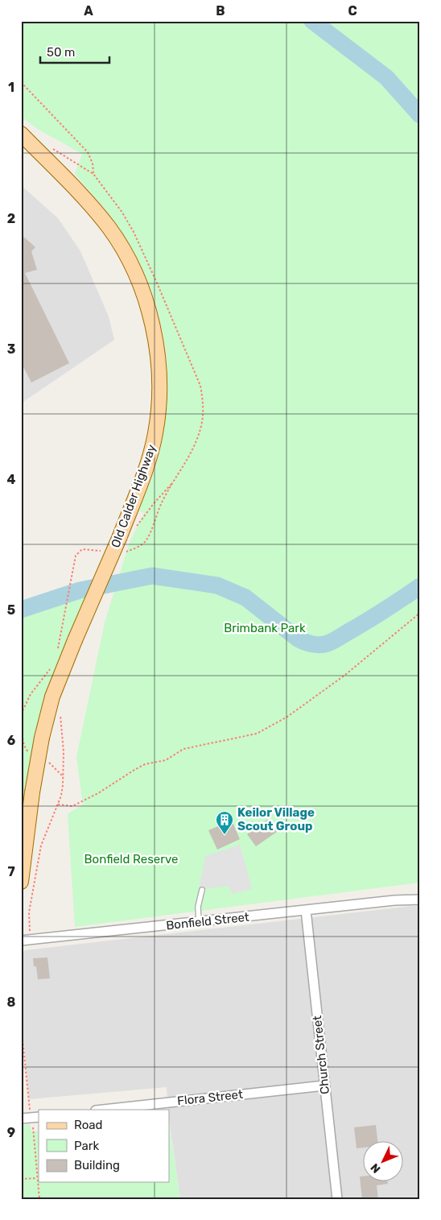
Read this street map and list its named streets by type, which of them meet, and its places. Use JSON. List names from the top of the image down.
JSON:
{
  "streets": {
    "main road": ["Old Calder Highway"],
    "street": ["Bonfield Street", "Church Street", "Flora Street"]
  },
  "crossings": [
    ["Bonfield Street", "Church Street"],
    ["Church Street", "Flora Street"]
  ],
  "parks": ["Brimbank Park", "Bonfield Reserve"],
  "places": {
    "building": ["Keilor Village Scout Group"]
  },
  "legend": ["Road", "Park", "Building"],
  "scale_bar": "50 m",
  "north": "bottom left",
  "grid": {
    "columns": ["A", "B", "C"],
    "rows": [
      "1",
      "2",
      "3",
      "4",
      "5",
      "6",
      "7",
      "8",
      "9"
    ]
  }
}
